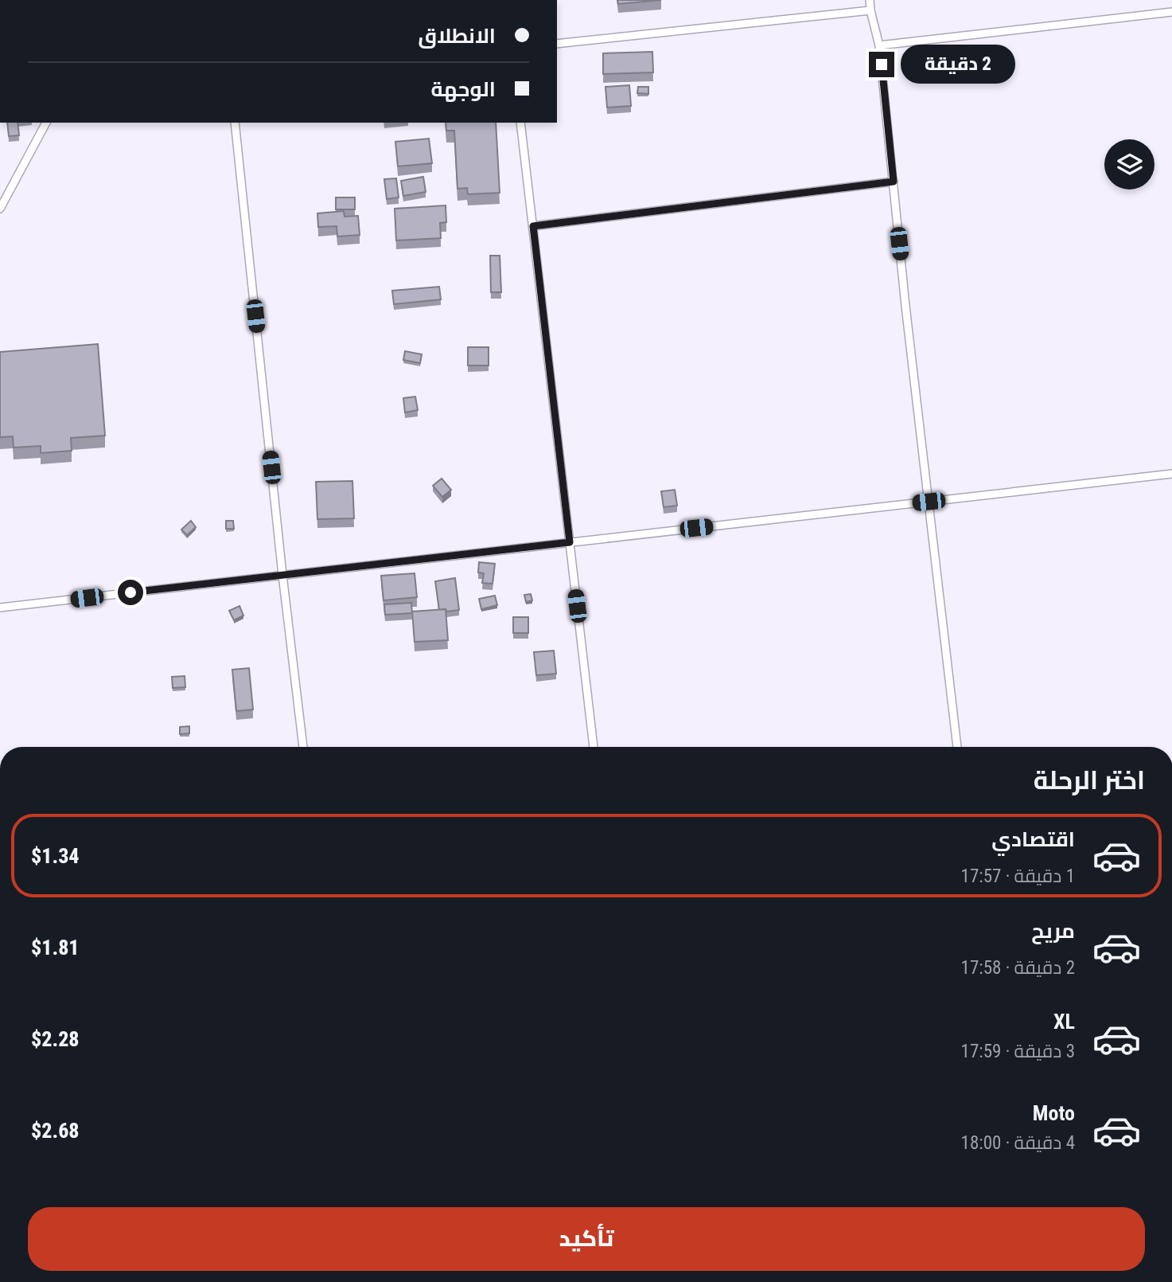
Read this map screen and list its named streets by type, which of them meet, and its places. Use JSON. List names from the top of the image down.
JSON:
{
  "page": {
    "banner": ["الانطلاق", "الوجهة"],
    "bubble": "2 دقيقة",
    "heading": "اختر الرحلة",
    "list": [
      {
        "name": "اقتصادي",
        "note": "1 دقيقة · 17:57",
        "value": "$1.34"
      },
      {
        "name": "مريح",
        "note": "2 دقيقة · 17:58",
        "value": "$1.81"
      },
      {
        "name": "XL",
        "note": "3 دقيقة · 17:59",
        "value": "$2.28"
      },
      {
        "name": "Moto",
        "note": "4 دقيقة · 18:00",
        "value": "$2.68"
      }
    ],
    "buttons": "تأكيد"
  }
}
